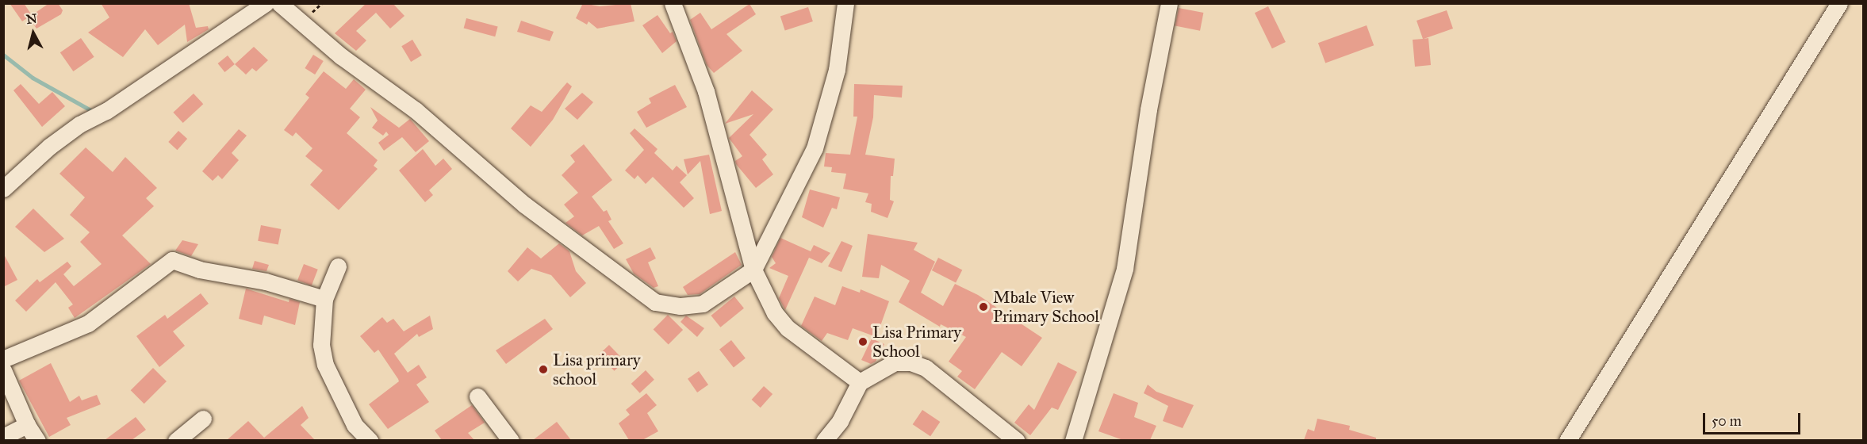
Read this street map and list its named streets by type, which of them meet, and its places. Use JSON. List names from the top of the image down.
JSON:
{
  "places": ["Mbale View Primary School", "Lisa Primary School", "Lisa primary school"],
  "scale_bar": "50 m",
  "north": "top"
}
